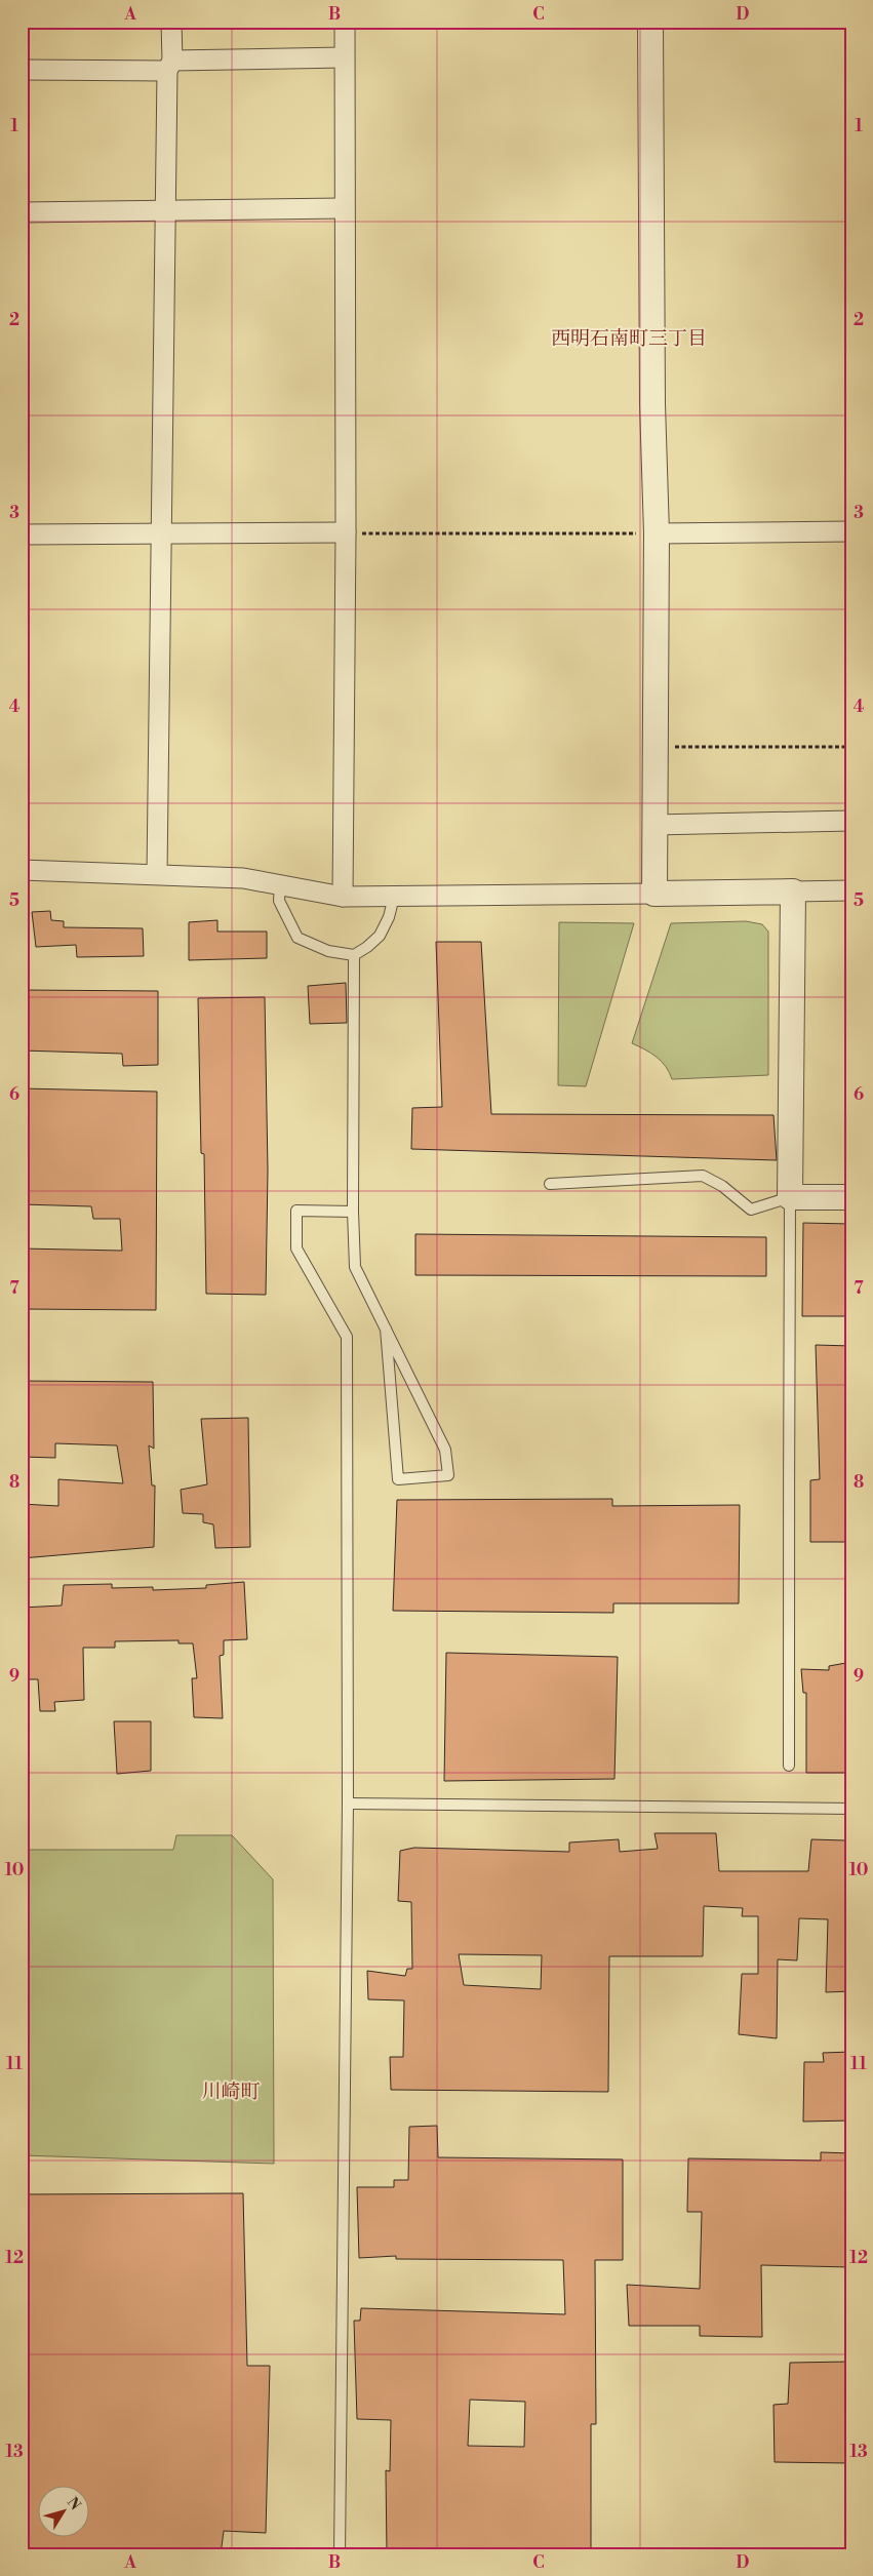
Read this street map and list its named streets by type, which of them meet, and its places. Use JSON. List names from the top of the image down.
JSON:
{
  "districts": ["西明石南町三丁目", "川崎町"],
  "north": "top right",
  "grid": {
    "columns": [
      "A",
      "B",
      "C",
      "D"
    ],
    "rows": [
      "1",
      "2",
      "3",
      "4",
      "5",
      "6",
      "7",
      "8",
      "9",
      "10",
      "11",
      "12",
      "13"
    ]
  }
}
